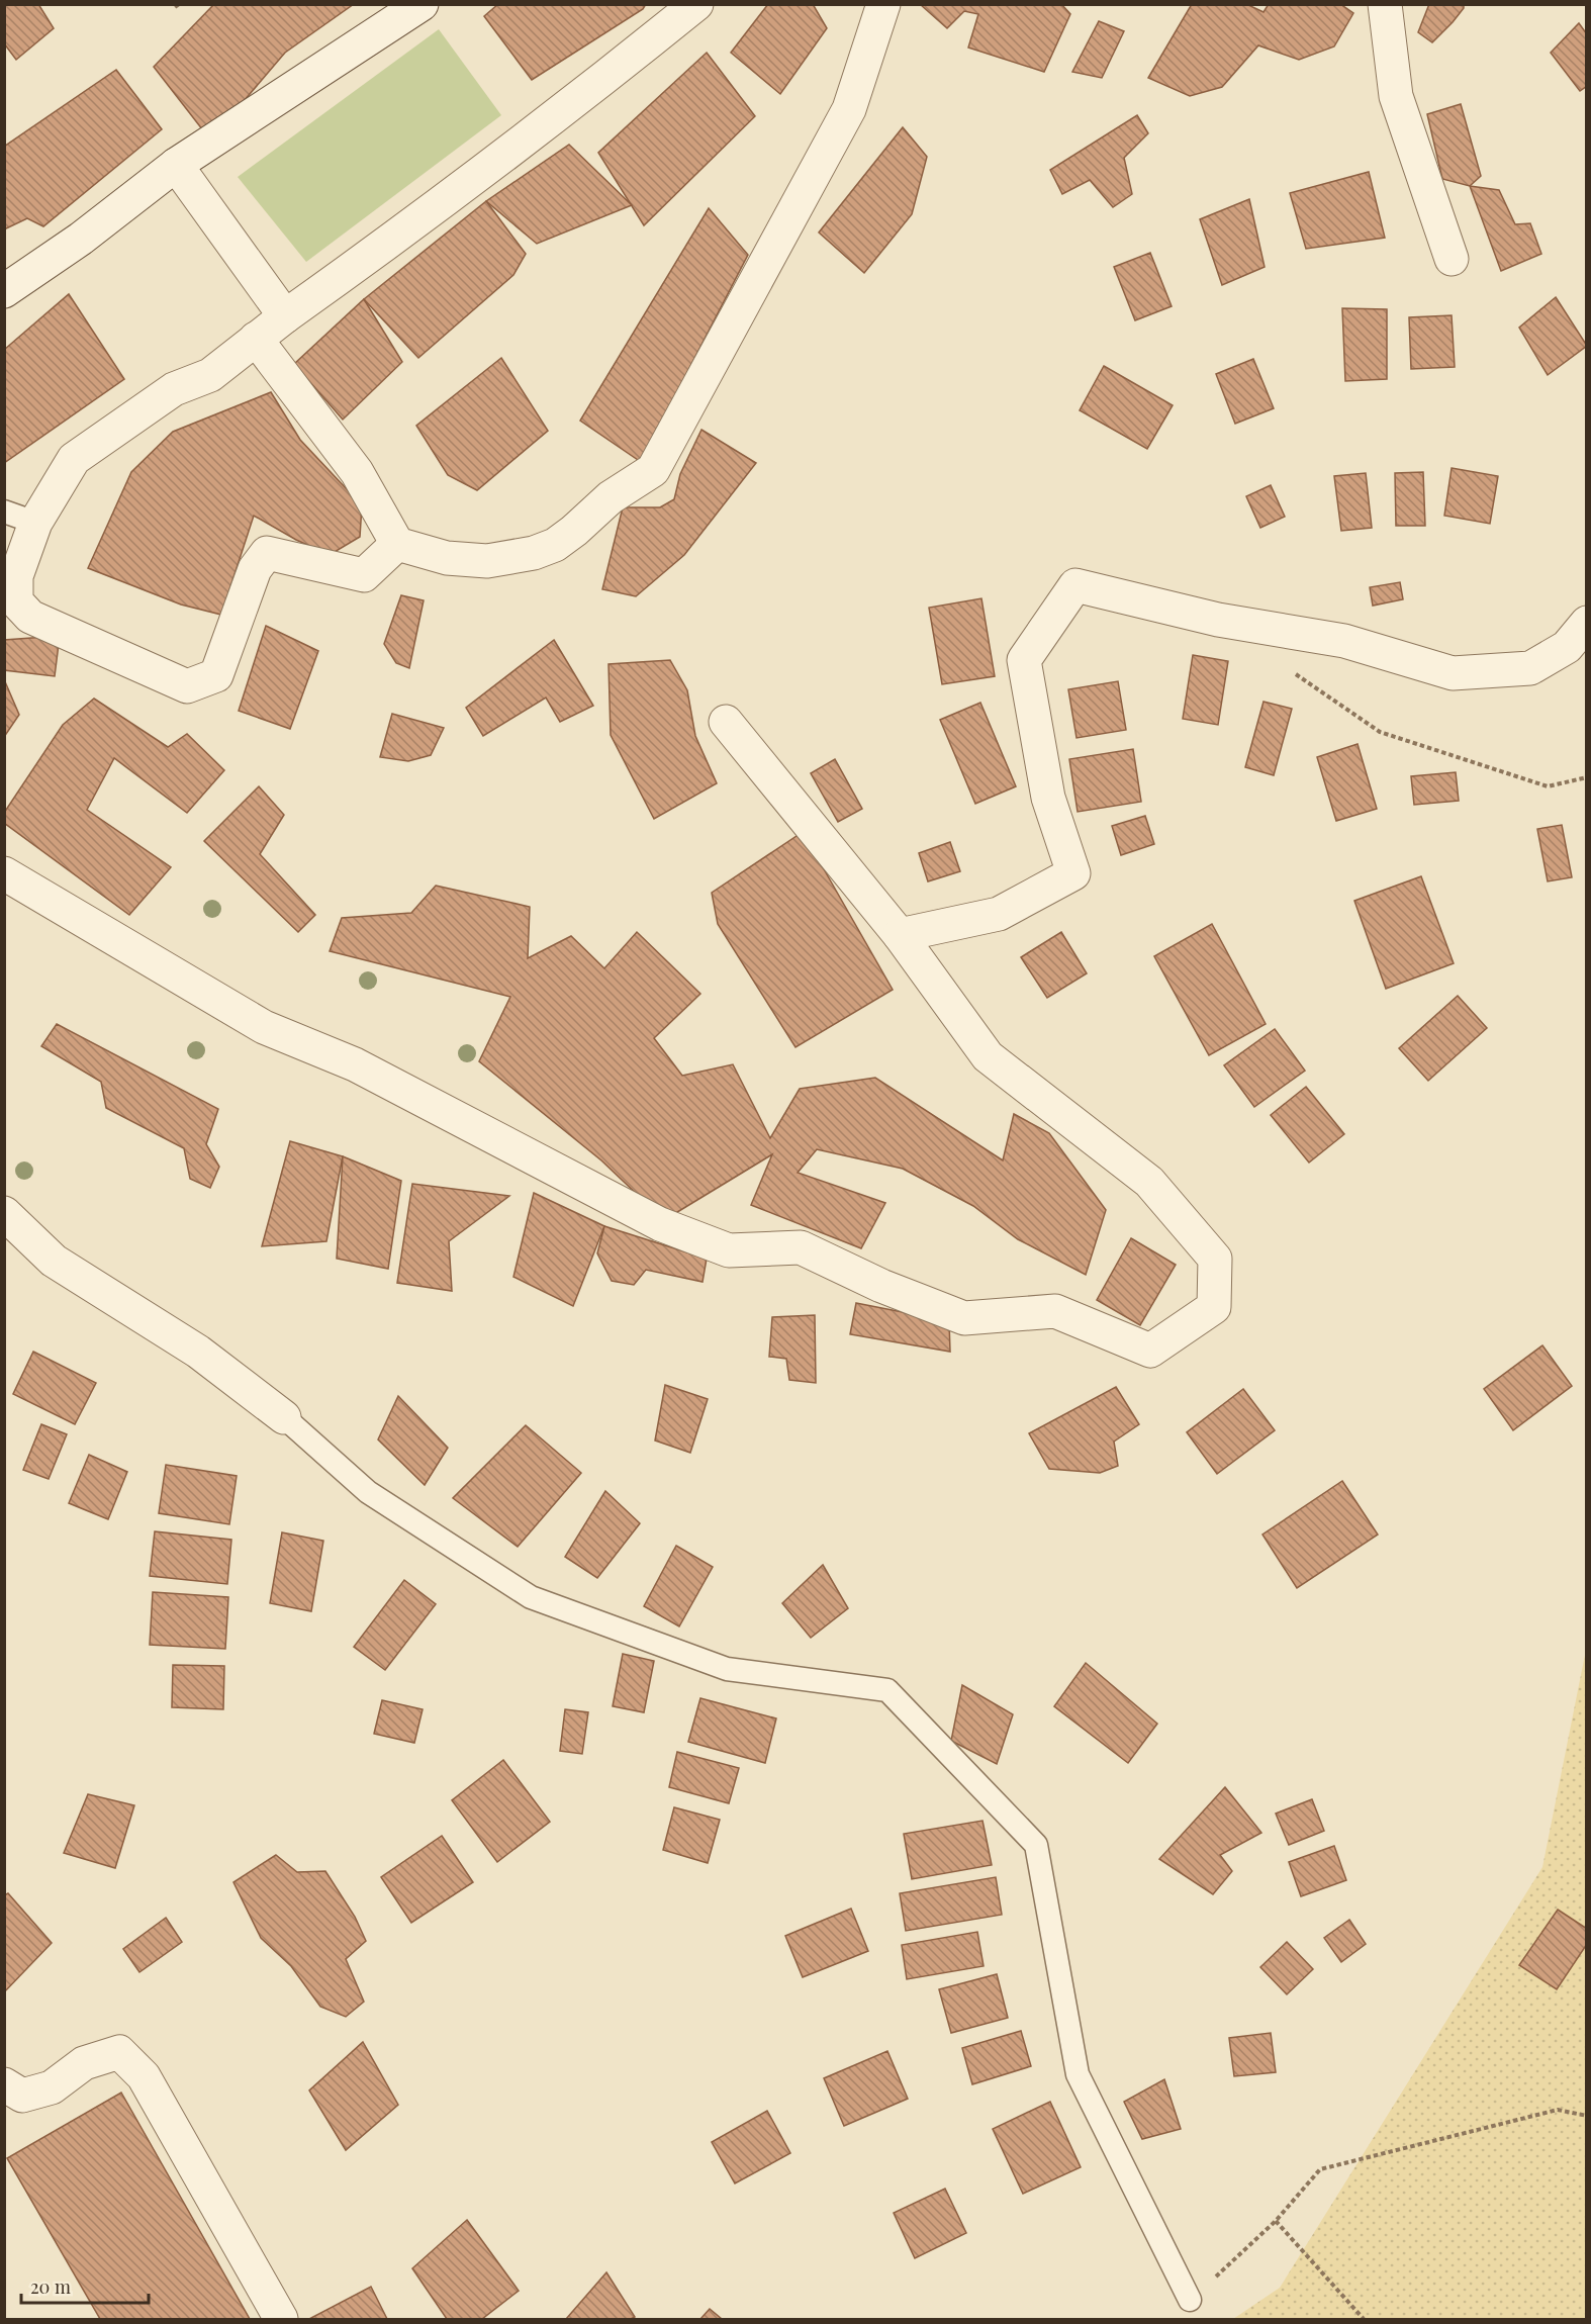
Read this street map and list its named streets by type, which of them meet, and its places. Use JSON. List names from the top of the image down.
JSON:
{
  "scale_bar": "20 m"
}
